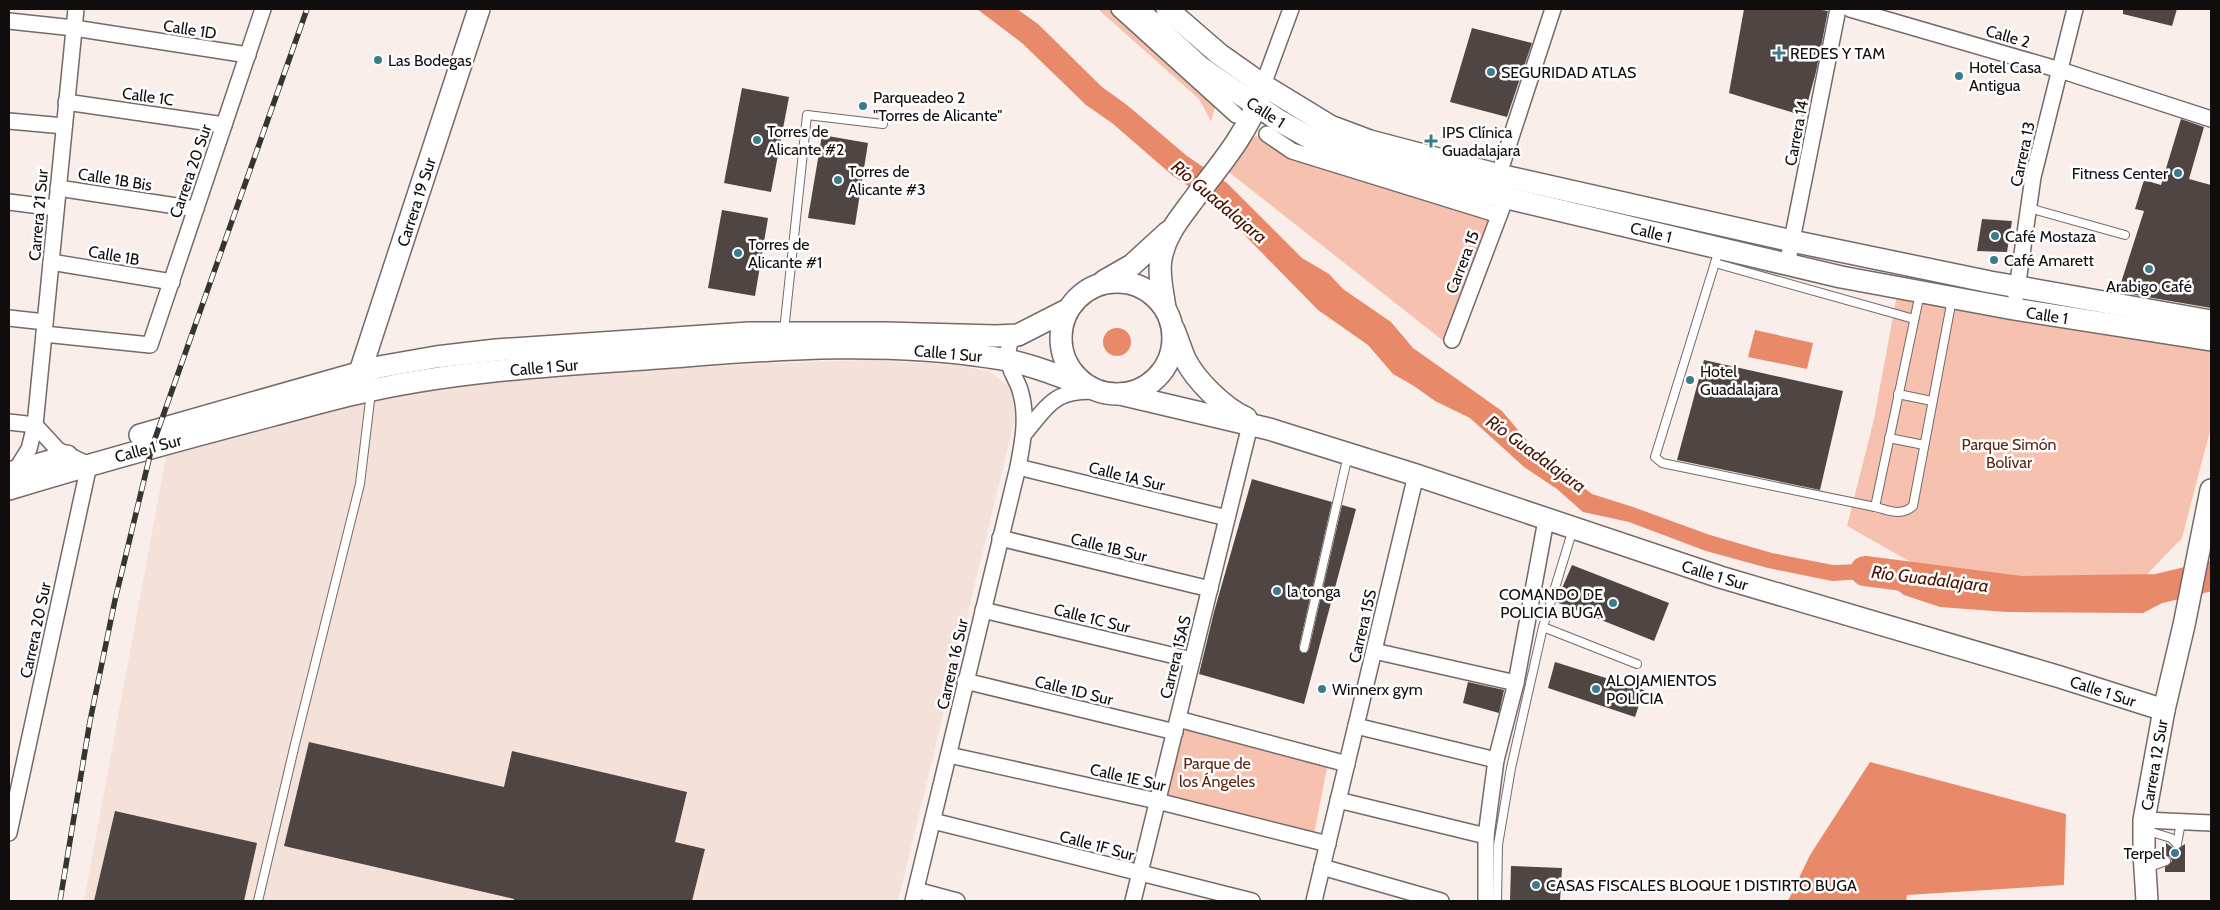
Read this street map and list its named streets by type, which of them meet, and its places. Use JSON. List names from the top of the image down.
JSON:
{
  "streets": {
    "main road": [
      "Calle 1",
      "Carrera 19 Sur",
      "Calle 1 Sur",
      "Carrera 12 Sur"
    ],
    "street": [
      "Calle 1D",
      "Calle 2",
      "Calle 1C",
      "Carrera 14",
      "Carrera 13",
      "Carrera 20 Sur",
      "Calle 1B Bis",
      "Carrera 21 Sur",
      "Calle 1B",
      "Carrera 15",
      "Calle 1A Sur",
      "Calle 1B Sur",
      "Calle 1C Sur",
      "Carrera 15S",
      "Carrera 15AS",
      "Carrera 16 Sur",
      "Calle 1D Sur",
      "Calle 1E Sur",
      "Calle 1F Sur"
    ]
  },
  "crossings": [
    ["Calle 1D", "Carrera 20 Sur"],
    ["Calle 1D", "Carrera 21 Sur"],
    ["Calle 2", "Carrera 13"],
    ["Calle 1C", "Carrera 20 Sur"],
    ["Calle 1C", "Carrera 21 Sur"],
    ["Calle 1", "Carrera 14"],
    ["Calle 1", "Carrera 13"],
    ["Calle 1", "Carrera 15"],
    ["Carrera 20 Sur", "Calle 1B Bis"],
    ["Carrera 20 Sur", "Carrera 21 Sur"],
    ["Carrera 20 Sur", "Calle 1B"],
    ["Carrera 20 Sur", "Calle 1 Sur"],
    ["Calle 1B Bis", "Carrera 21 Sur"],
    ["Carrera 19 Sur", "Calle 1 Sur"],
    ["Carrera 21 Sur", "Calle 1B"],
    ["Carrera 21 Sur", "Calle 1 Sur"],
    ["Calle 1 Sur", "Carrera 15S"],
    ["Calle 1 Sur", "Carrera 15AS"],
    ["Calle 1 Sur", "Carrera 16 Sur"],
    ["Calle 1 Sur", "Carrera 12 Sur"],
    ["Calle 1A Sur", "Carrera 15AS"],
    ["Calle 1A Sur", "Carrera 16 Sur"],
    ["Calle 1B Sur", "Carrera 15AS"],
    ["Calle 1B Sur", "Carrera 16 Sur"],
    ["Calle 1C Sur", "Carrera 15AS"],
    ["Calle 1C Sur", "Carrera 16 Sur"],
    ["Carrera 15S", "Calle 1E Sur"],
    ["Carrera 15AS", "Calle 1D Sur"],
    ["Carrera 15AS", "Calle 1E Sur"],
    ["Carrera 15AS", "Calle 1F Sur"],
    ["Carrera 16 Sur", "Calle 1D Sur"],
    ["Carrera 16 Sur", "Calle 1E Sur"],
    ["Carrera 16 Sur", "Calle 1F Sur"]
  ],
  "water": ["Río Guadalajara"],
  "parks": ["Parque Simón Bolívar", "Parque de los Ángeles"],
  "places": {
    "health": ["REDES Y TAM", "IPS Clínica Guadalajara"],
    "other": [
      "Las Bodegas",
      "SEGURIDAD ATLAS",
      "Hotel Casa Antigua",
      "Parqueadeo 2 \"Torres de Alicante\"",
      "Torres de Alicante #2",
      "Fitness Center",
      "Torres de Alicante #3",
      "Café Mostaza",
      "Torres de Alicante #1",
      "Café Amarett",
      "Arabigo Café",
      "Hotel Guadalajara",
      "la tonga",
      "COMANDO DE POLICIA BUGA",
      "Winnerx gym",
      "ALOJAMIENTOS POLICIA",
      "Terpel",
      "CASAS FISCALES BLOQUE 1 DISTIRTO BUGA"
    ]
  }
}
